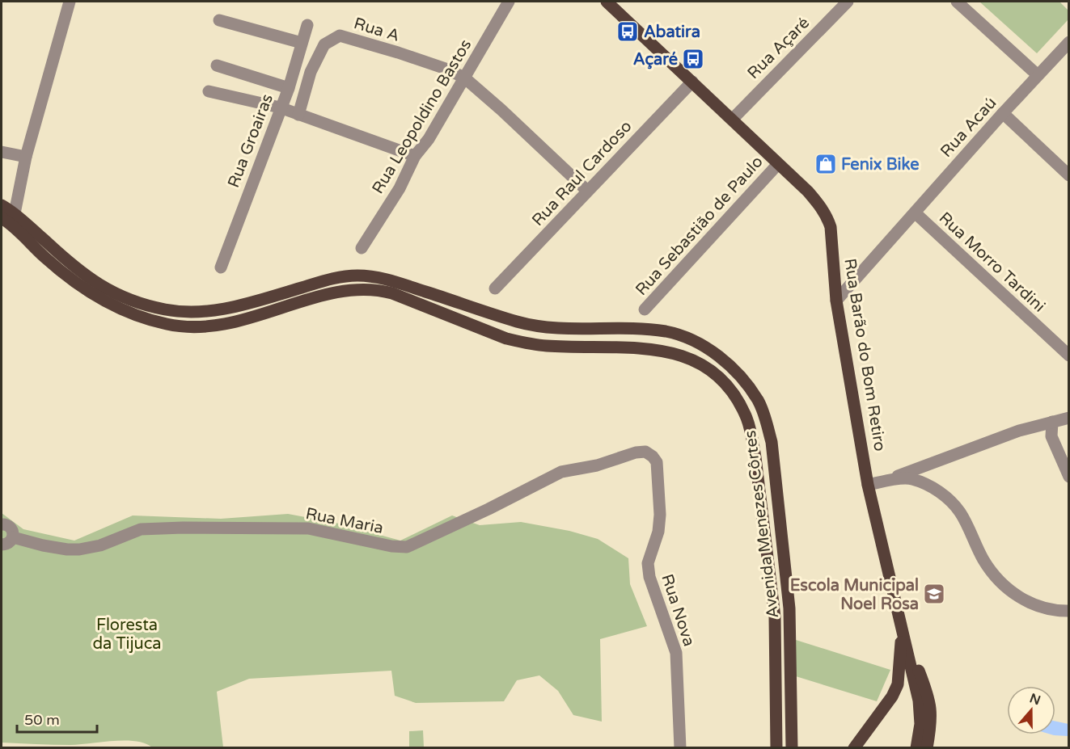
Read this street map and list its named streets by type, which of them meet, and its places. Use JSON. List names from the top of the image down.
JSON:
{
  "streets": {
    "main road": ["Rua Barão do Bom Retiro", "Avenida Menezes Côrtes"],
    "street": [
      "Rua A",
      "Rua Açaré",
      "Rua Leopoldino Bastos",
      "Rua Acaú",
      "Rua Groairas",
      "Rua Raul Cardoso",
      "Rua Sebastião de Paulo",
      "Rua Morro Tardini",
      "Rua Maria",
      "Rua Nova"
    ]
  },
  "crossings": [
    ["Rua A", "Rua Leopoldino Bastos"],
    ["Rua A", "Rua Raul Cardoso"],
    ["Rua Açaré", "Rua Barão do Bom Retiro"],
    ["Rua Acaú", "Rua Morro Tardini"],
    ["Rua Acaú", "Rua Barão do Bom Retiro"],
    ["Rua Raul Cardoso", "Rua Barão do Bom Retiro"],
    ["Rua Sebastião de Paulo", "Rua Barão do Bom Retiro"],
    ["Rua Maria", "Rua Nova"]
  ],
  "parks": ["Floresta da Tijuca"],
  "places": {
    "bus stop": ["Abatira", "Açaré"],
    "shop": ["Fenix Bike"],
    "school or university": ["Escola Municipal Noel Rosa"]
  },
  "scale_bar": "50 m",
  "north": "top"
}
